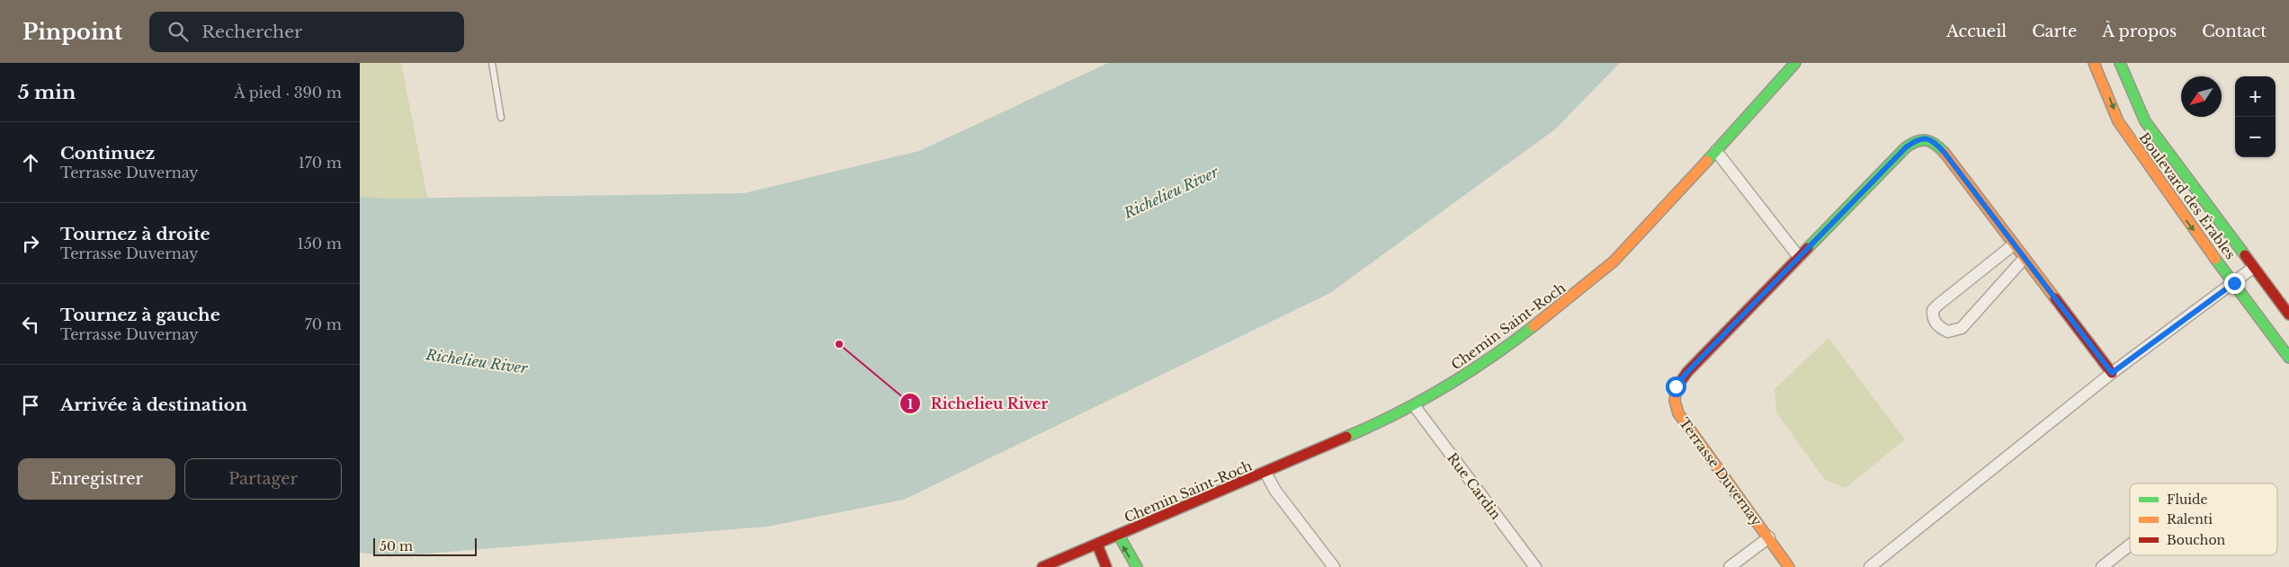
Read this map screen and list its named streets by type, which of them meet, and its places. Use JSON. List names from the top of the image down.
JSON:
{
  "streets": {
    "street": [
      "Boulevard des Érables",
      "Chemin Saint-Roch",
      "Terrasse Duvernay",
      "Rue Cardin"
    ]
  },
  "crossings": [
    ["Chemin Saint-Roch", "Rue Cardin"]
  ],
  "water": ["Richelieu River"],
  "places": ["Richelieu River"],
  "legend": ["Fluide", "Ralenti", "Bouchon"],
  "scale_bar": "50 m",
  "north": "bottom left",
  "page": {
    "header": "Pinpoint",
    "search": "Rechercher",
    "nav": [
      "Accueil",
      "Carte",
      "À propos",
      "Contact"
    ],
    "heading": ["5 min", "À pied · 390 m"],
    "map_buttons": ["+", "−"],
    "list": [
      ["Continuez", "Terrasse Duvernay", "170 m"],
      ["Tournez à droite", "Terrasse Duvernay", "150 m"],
      ["Tournez à gauche", "Terrasse Duvernay", "70 m"],
      "Arrivée à destination"
    ],
    "buttons": ["Enregistrer", "Partager"],
    "scale": "50 m"
  }
}
